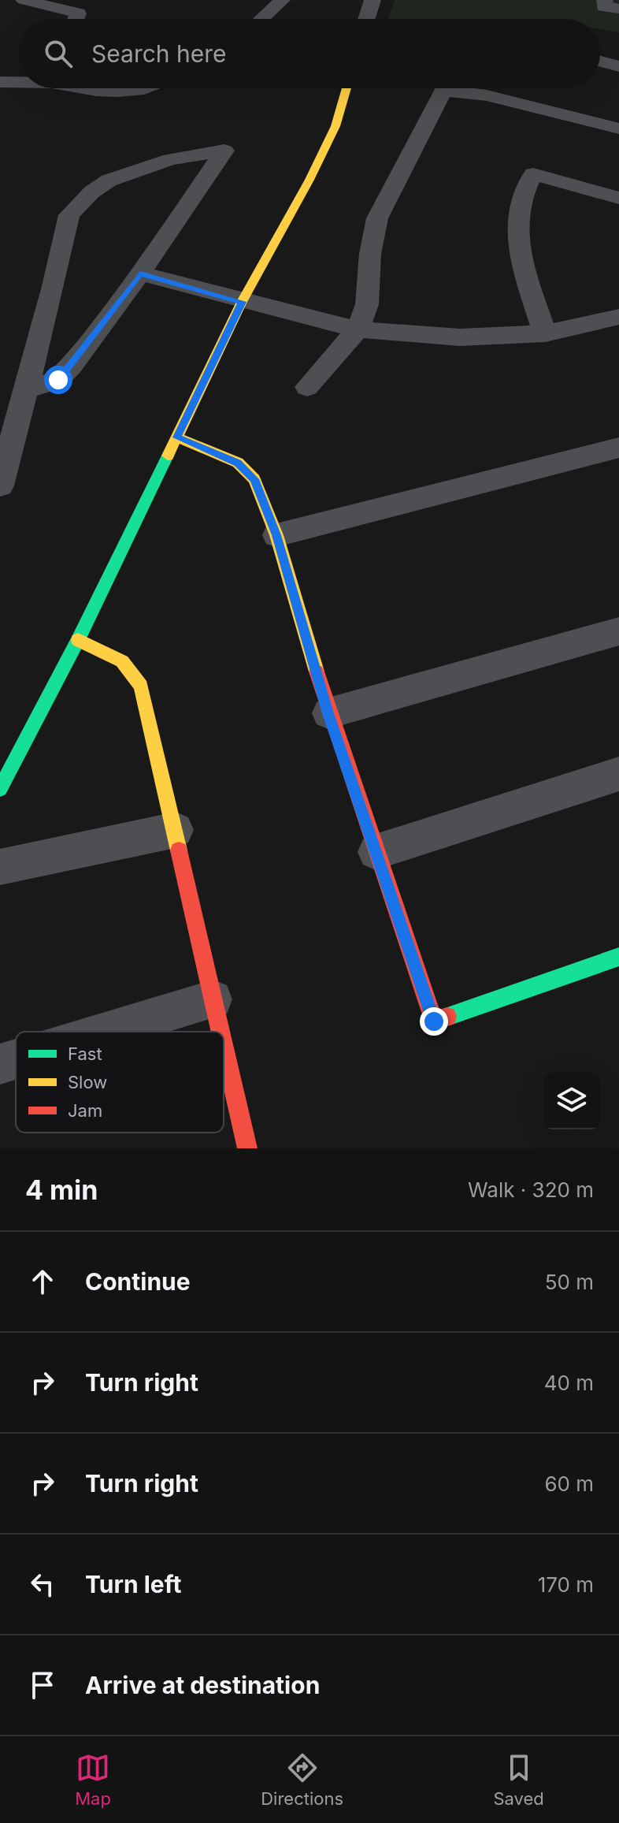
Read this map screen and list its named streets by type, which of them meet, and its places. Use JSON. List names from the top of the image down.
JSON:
{
  "legend": ["Fast", "Slow", "Jam"],
  "page": {
    "search": "Search here",
    "heading": ["4 min", "Walk · 320 m"],
    "list": [
      ["Continue", "50 m"],
      ["Turn right", "40 m"],
      ["Turn right", "60 m"],
      ["Turn left", "170 m"],
      "Arrive at destination"
    ],
    "nav": ["Map", "Directions", "Saved"]
  }
}
